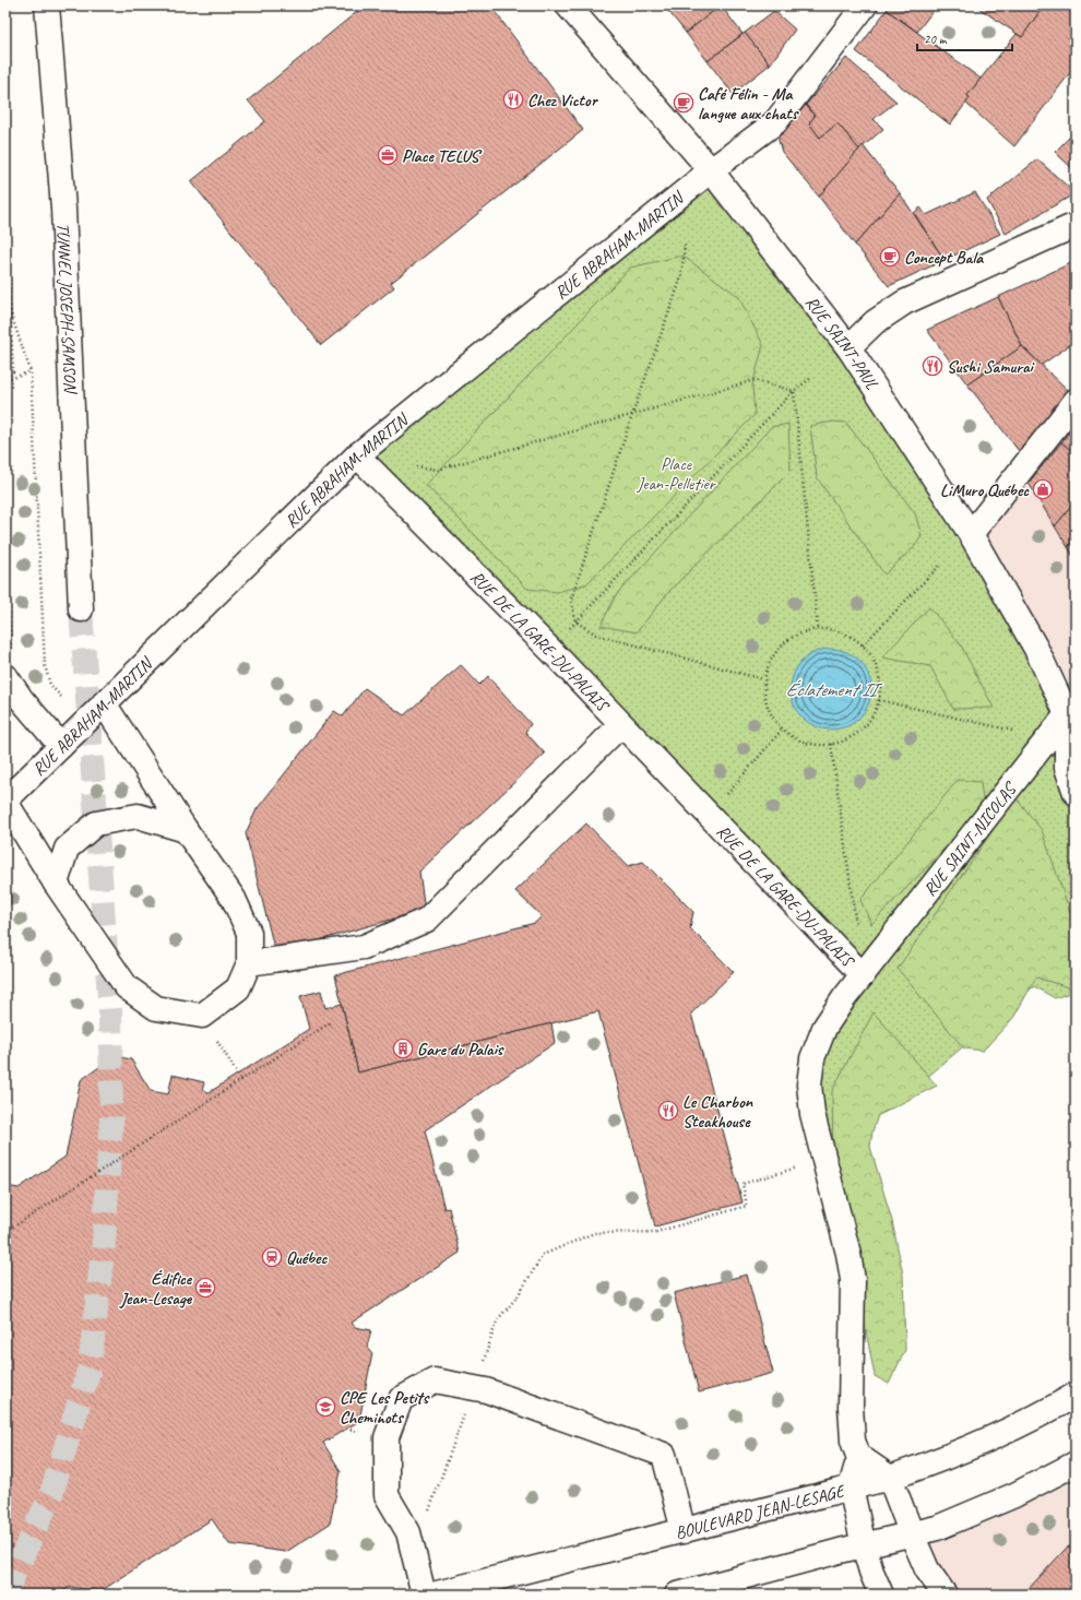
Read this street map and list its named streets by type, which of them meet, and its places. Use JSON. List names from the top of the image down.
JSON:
{
  "streets": {
    "street": [
      "RUE ABRAHAM-MARTIN",
      "TUNNEL JOSEPH-SAMSON",
      "RUE SAINT-PAUL",
      "RUE DE LA GARE-DU-PALAIS",
      "RUE SAINT-NICOLAS",
      "BOULEVARD JEAN-LESAGE"
    ]
  },
  "crossings": [
    ["RUE ABRAHAM-MARTIN", "RUE SAINT-PAUL"],
    ["RUE ABRAHAM-MARTIN", "RUE DE LA GARE-DU-PALAIS"],
    ["RUE SAINT-PAUL", "RUE SAINT-NICOLAS"],
    ["RUE DE LA GARE-DU-PALAIS", "RUE SAINT-NICOLAS"]
  ],
  "water": ["Éclatement II"],
  "parks": ["Place Jean-Pelletier"],
  "places": {
    "restaurant": ["Chez Victor", "Sushi Samurai", "Le Charbon Steakhouse"],
    "cafe": ["Café Félin - Ma langue aux chats", "Concept Bala"],
    "office": ["Place TELUS", "Édifice Jean-Lesage"],
    "shop": ["LiMuro Québec"],
    "building": ["Gare du Palais"],
    "station": ["Québec"],
    "school or university": ["CPE Les Petits Cheminots"]
  },
  "scale_bar": "20 m"
}
